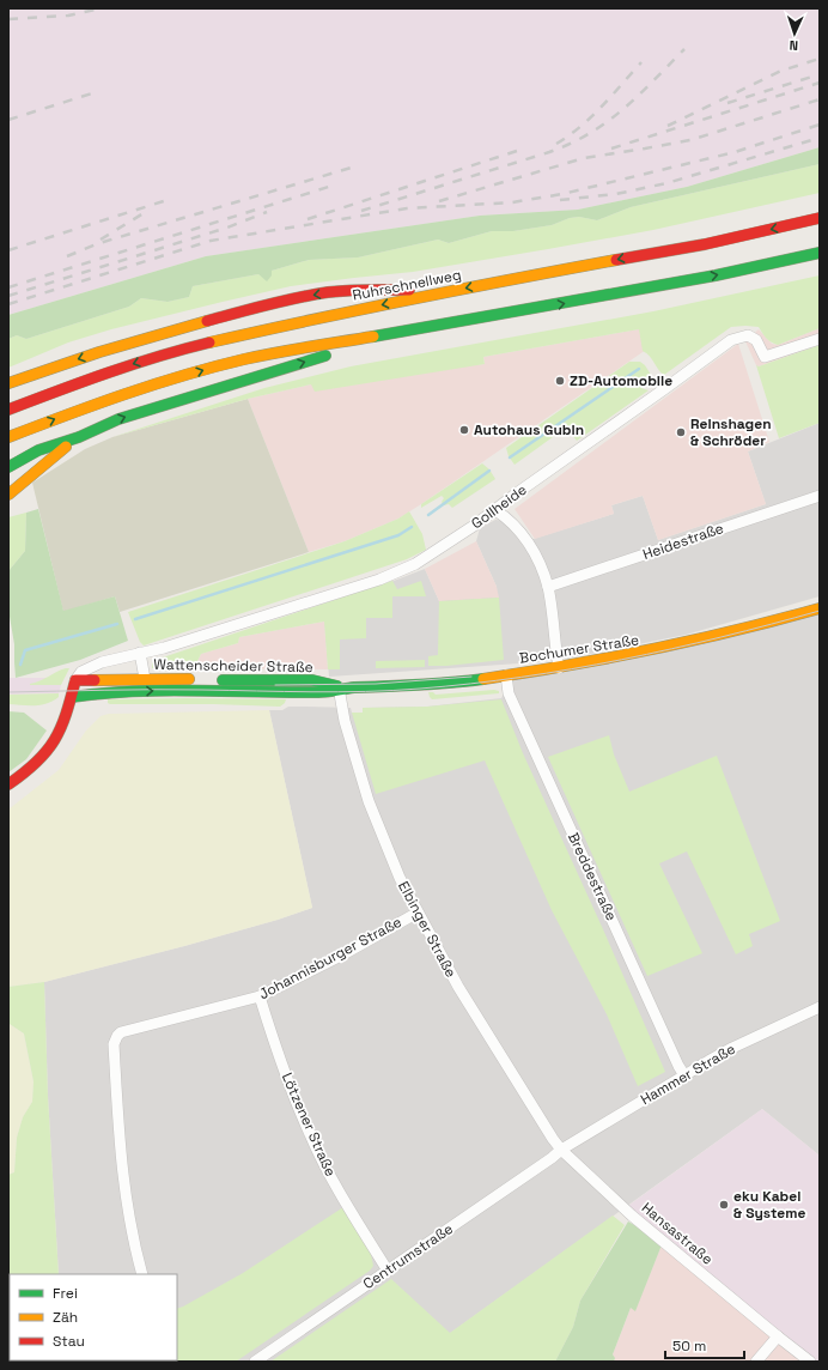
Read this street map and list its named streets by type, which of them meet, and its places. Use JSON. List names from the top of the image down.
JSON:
{
  "streets": {
    "main road": ["Ruhrschnellweg", "Bochumer Straße", "Wattenscheider Straße"],
    "street": [
      "Gollheide",
      "Heidestraße",
      "Breddestraße",
      "Elbinger Straße",
      "Johannisburger Straße",
      "Hammer Straße",
      "Lötzener Straße",
      "Hansastraße",
      "Centrumstraße"
    ]
  },
  "crossings": [
    ["Gollheide", "Wattenscheider Straße"],
    ["Bochumer Straße", "Wattenscheider Straße"],
    ["Bochumer Straße", "Breddestraße"],
    ["Bochumer Straße", "Elbinger Straße"],
    ["Wattenscheider Straße", "Elbinger Straße"],
    ["Breddestraße", "Hammer Straße"],
    ["Elbinger Straße", "Johannisburger Straße"],
    ["Elbinger Straße", "Hammer Straße"],
    ["Elbinger Straße", "Hansastraße"],
    ["Elbinger Straße", "Centrumstraße"],
    ["Johannisburger Straße", "Lötzener Straße"],
    ["Hammer Straße", "Hansastraße"],
    ["Hammer Straße", "Centrumstraße"],
    ["Lötzener Straße", "Centrumstraße"],
    ["Hansastraße", "Centrumstraße"]
  ],
  "places": [
    "ZD-Automobile",
    "Autohaus Gubin",
    "Reinshagen & Schröder",
    "eku Kabel & Systeme"
  ],
  "legend": ["Frei", "Zäh", "Stau"],
  "scale_bar": "50 m",
  "north": "bottom"
}
